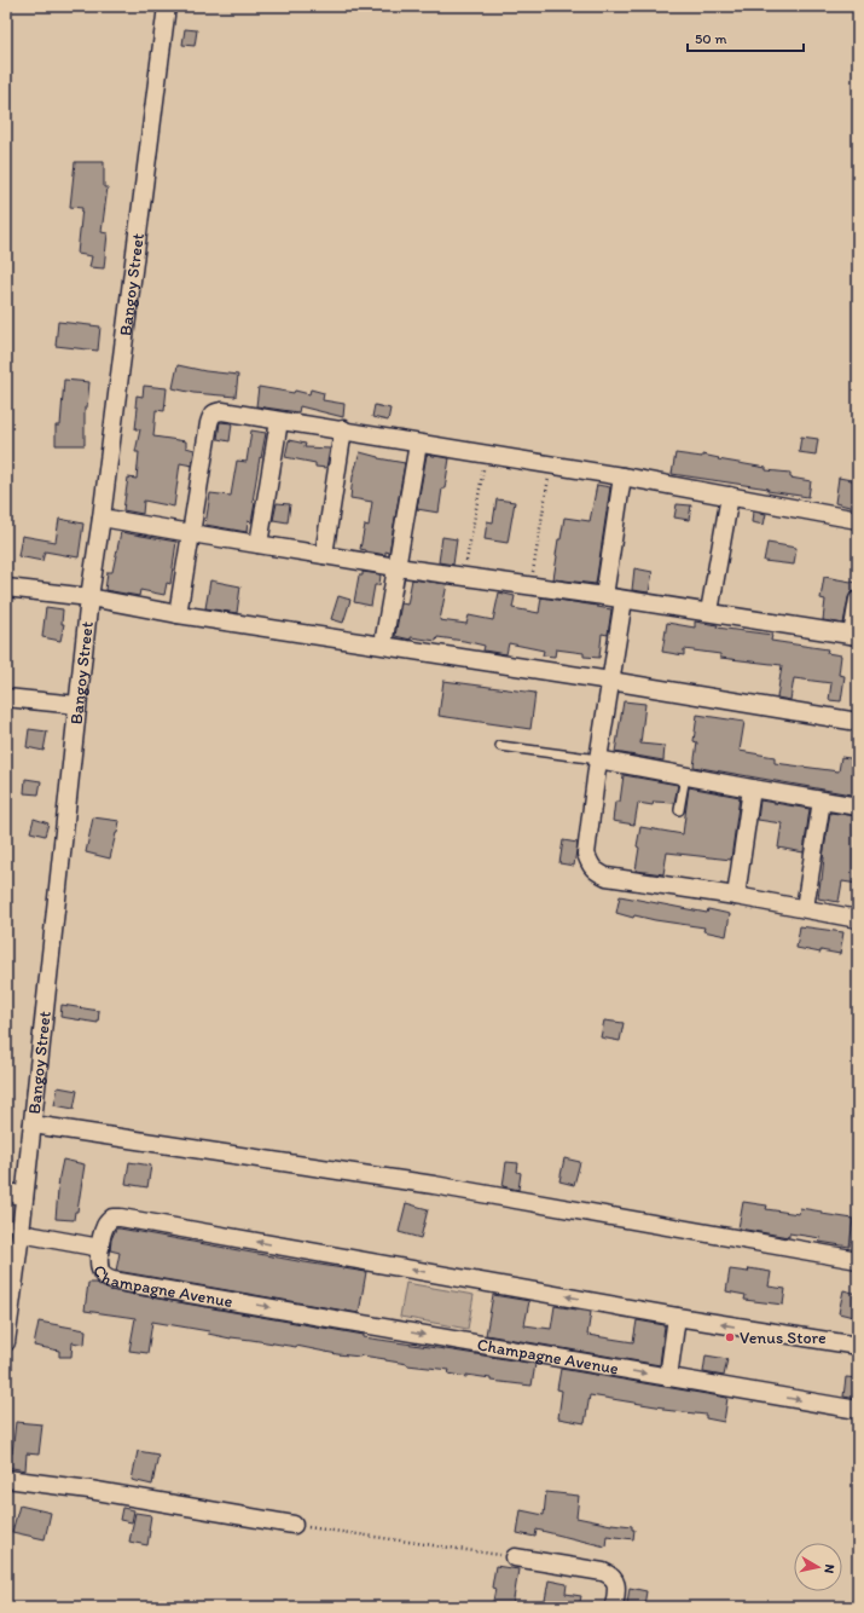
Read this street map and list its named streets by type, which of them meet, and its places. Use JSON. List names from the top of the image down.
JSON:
{
  "streets": {
    "street": ["Bangoy Street", "Champagne Avenue"]
  },
  "places": ["Venus Store"],
  "scale_bar": "50 m",
  "north": "right"
}
